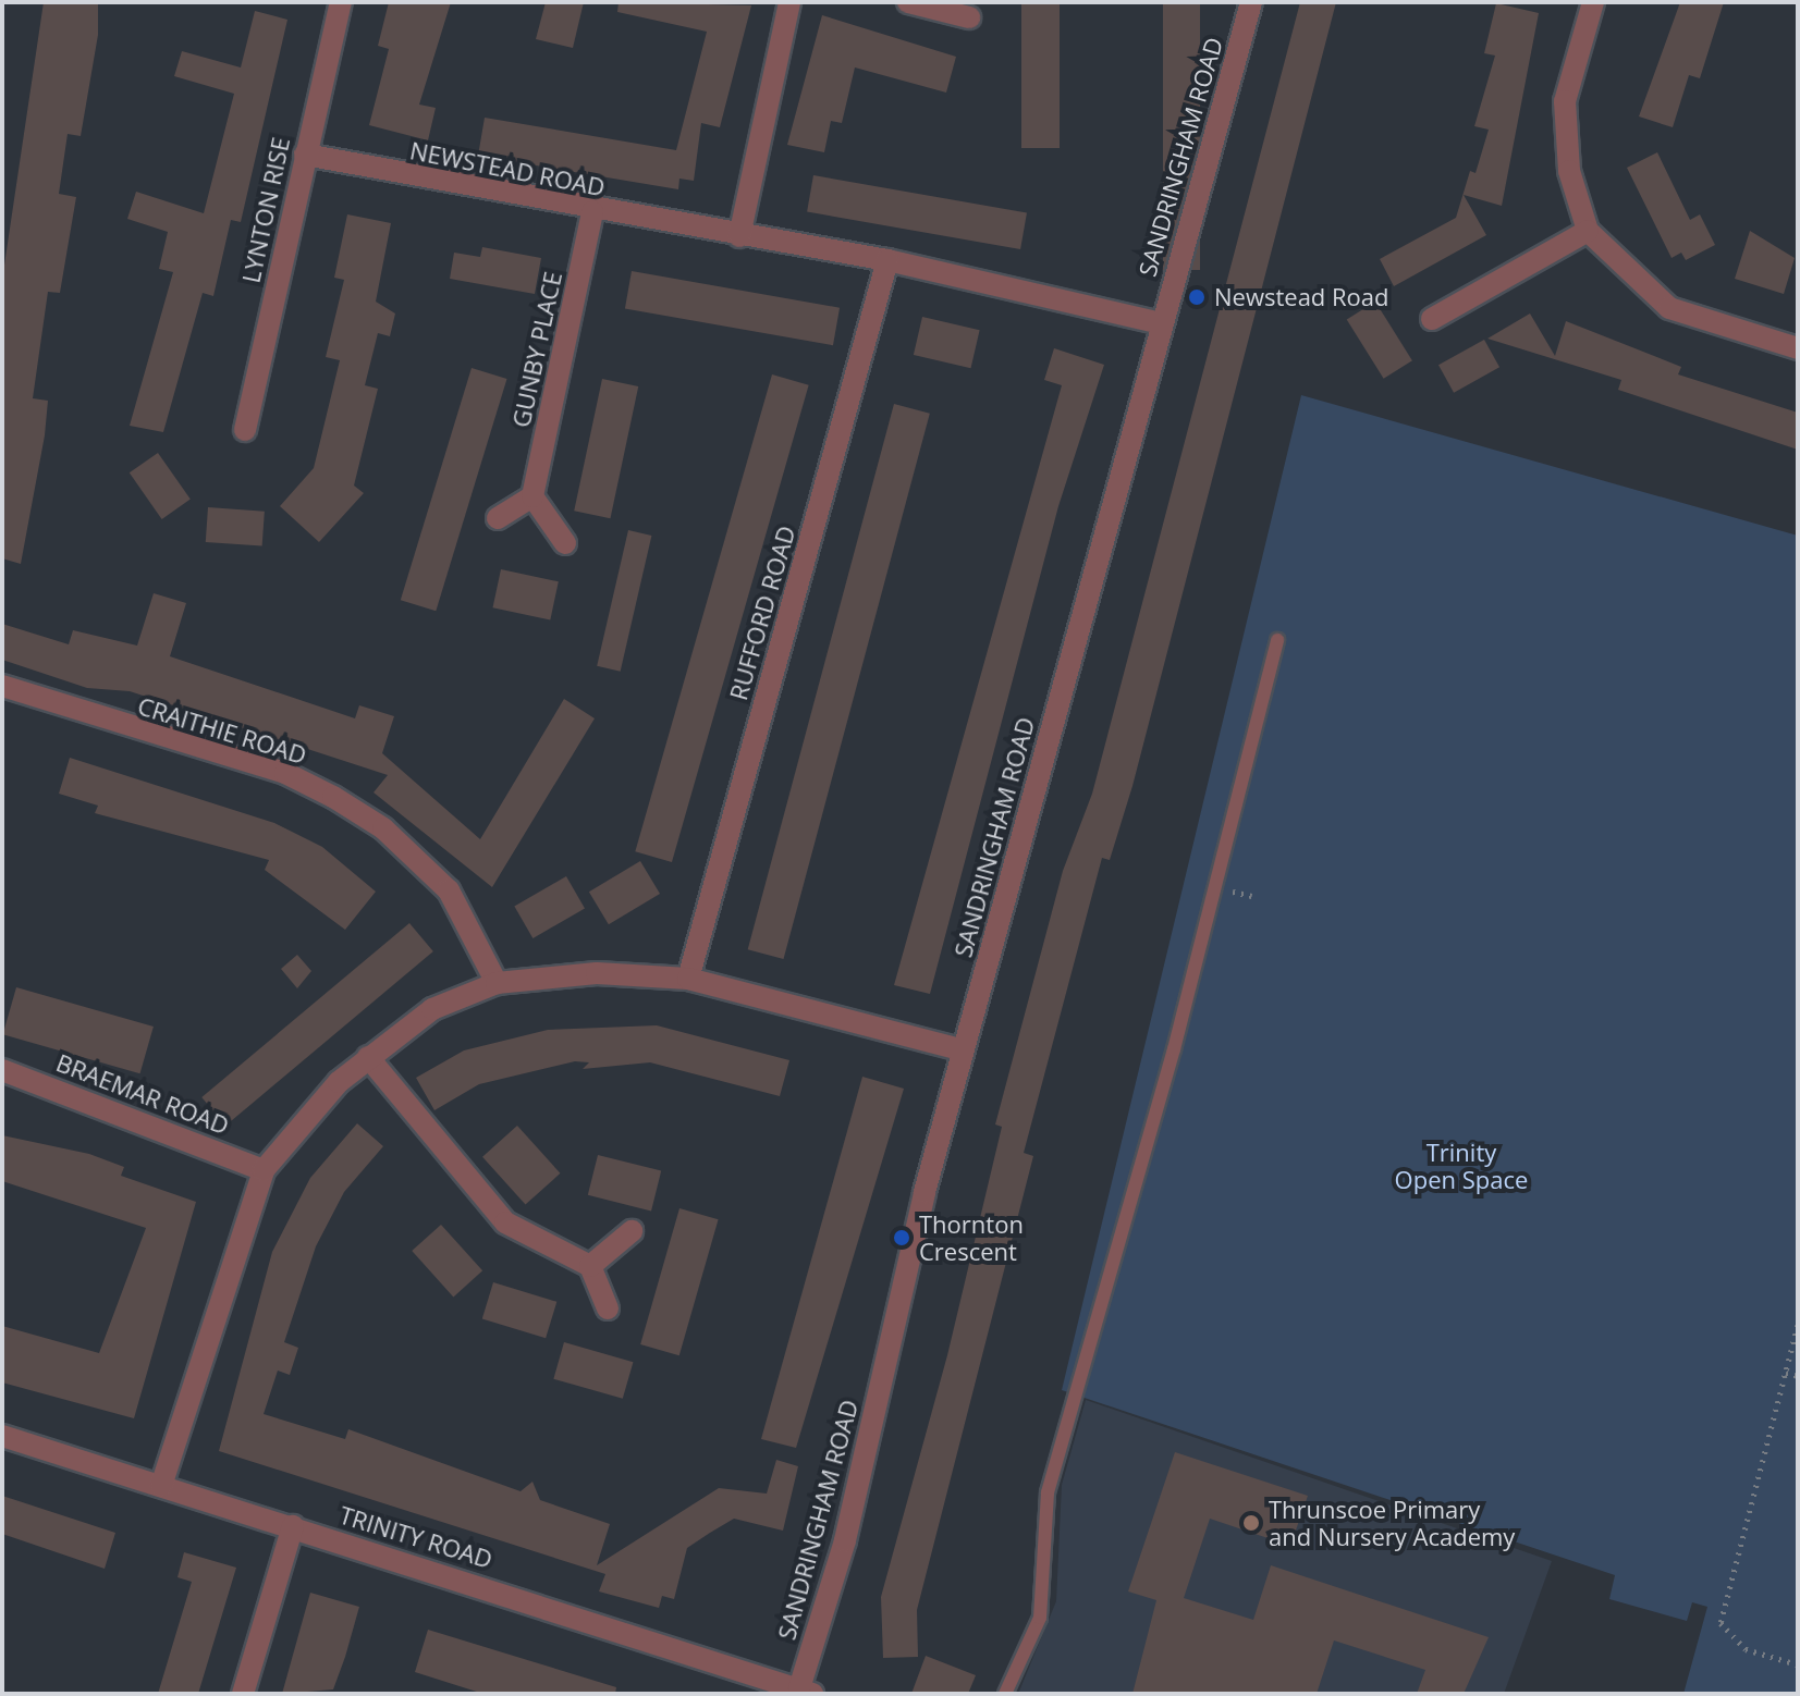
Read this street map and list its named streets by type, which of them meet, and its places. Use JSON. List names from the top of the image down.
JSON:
{
  "streets": {
    "street": [
      "SANDRINGHAM ROAD",
      "NEWSTEAD ROAD",
      "LYNTON RISE",
      "GUNBY PLACE",
      "RUFFORD ROAD",
      "CRAITHIE ROAD",
      "BRAEMAR ROAD",
      "TRINITY ROAD"
    ]
  },
  "crossings": [
    ["SANDRINGHAM ROAD", "NEWSTEAD ROAD"],
    ["SANDRINGHAM ROAD", "TRINITY ROAD"],
    ["NEWSTEAD ROAD", "LYNTON RISE"],
    ["NEWSTEAD ROAD", "GUNBY PLACE"],
    ["NEWSTEAD ROAD", "RUFFORD ROAD"]
  ],
  "parks": ["Trinity Open Space"],
  "places": ["Newstead Road", "Thornton Crescent", "Thrunscoe Primary and Nursery Academy"]
}
